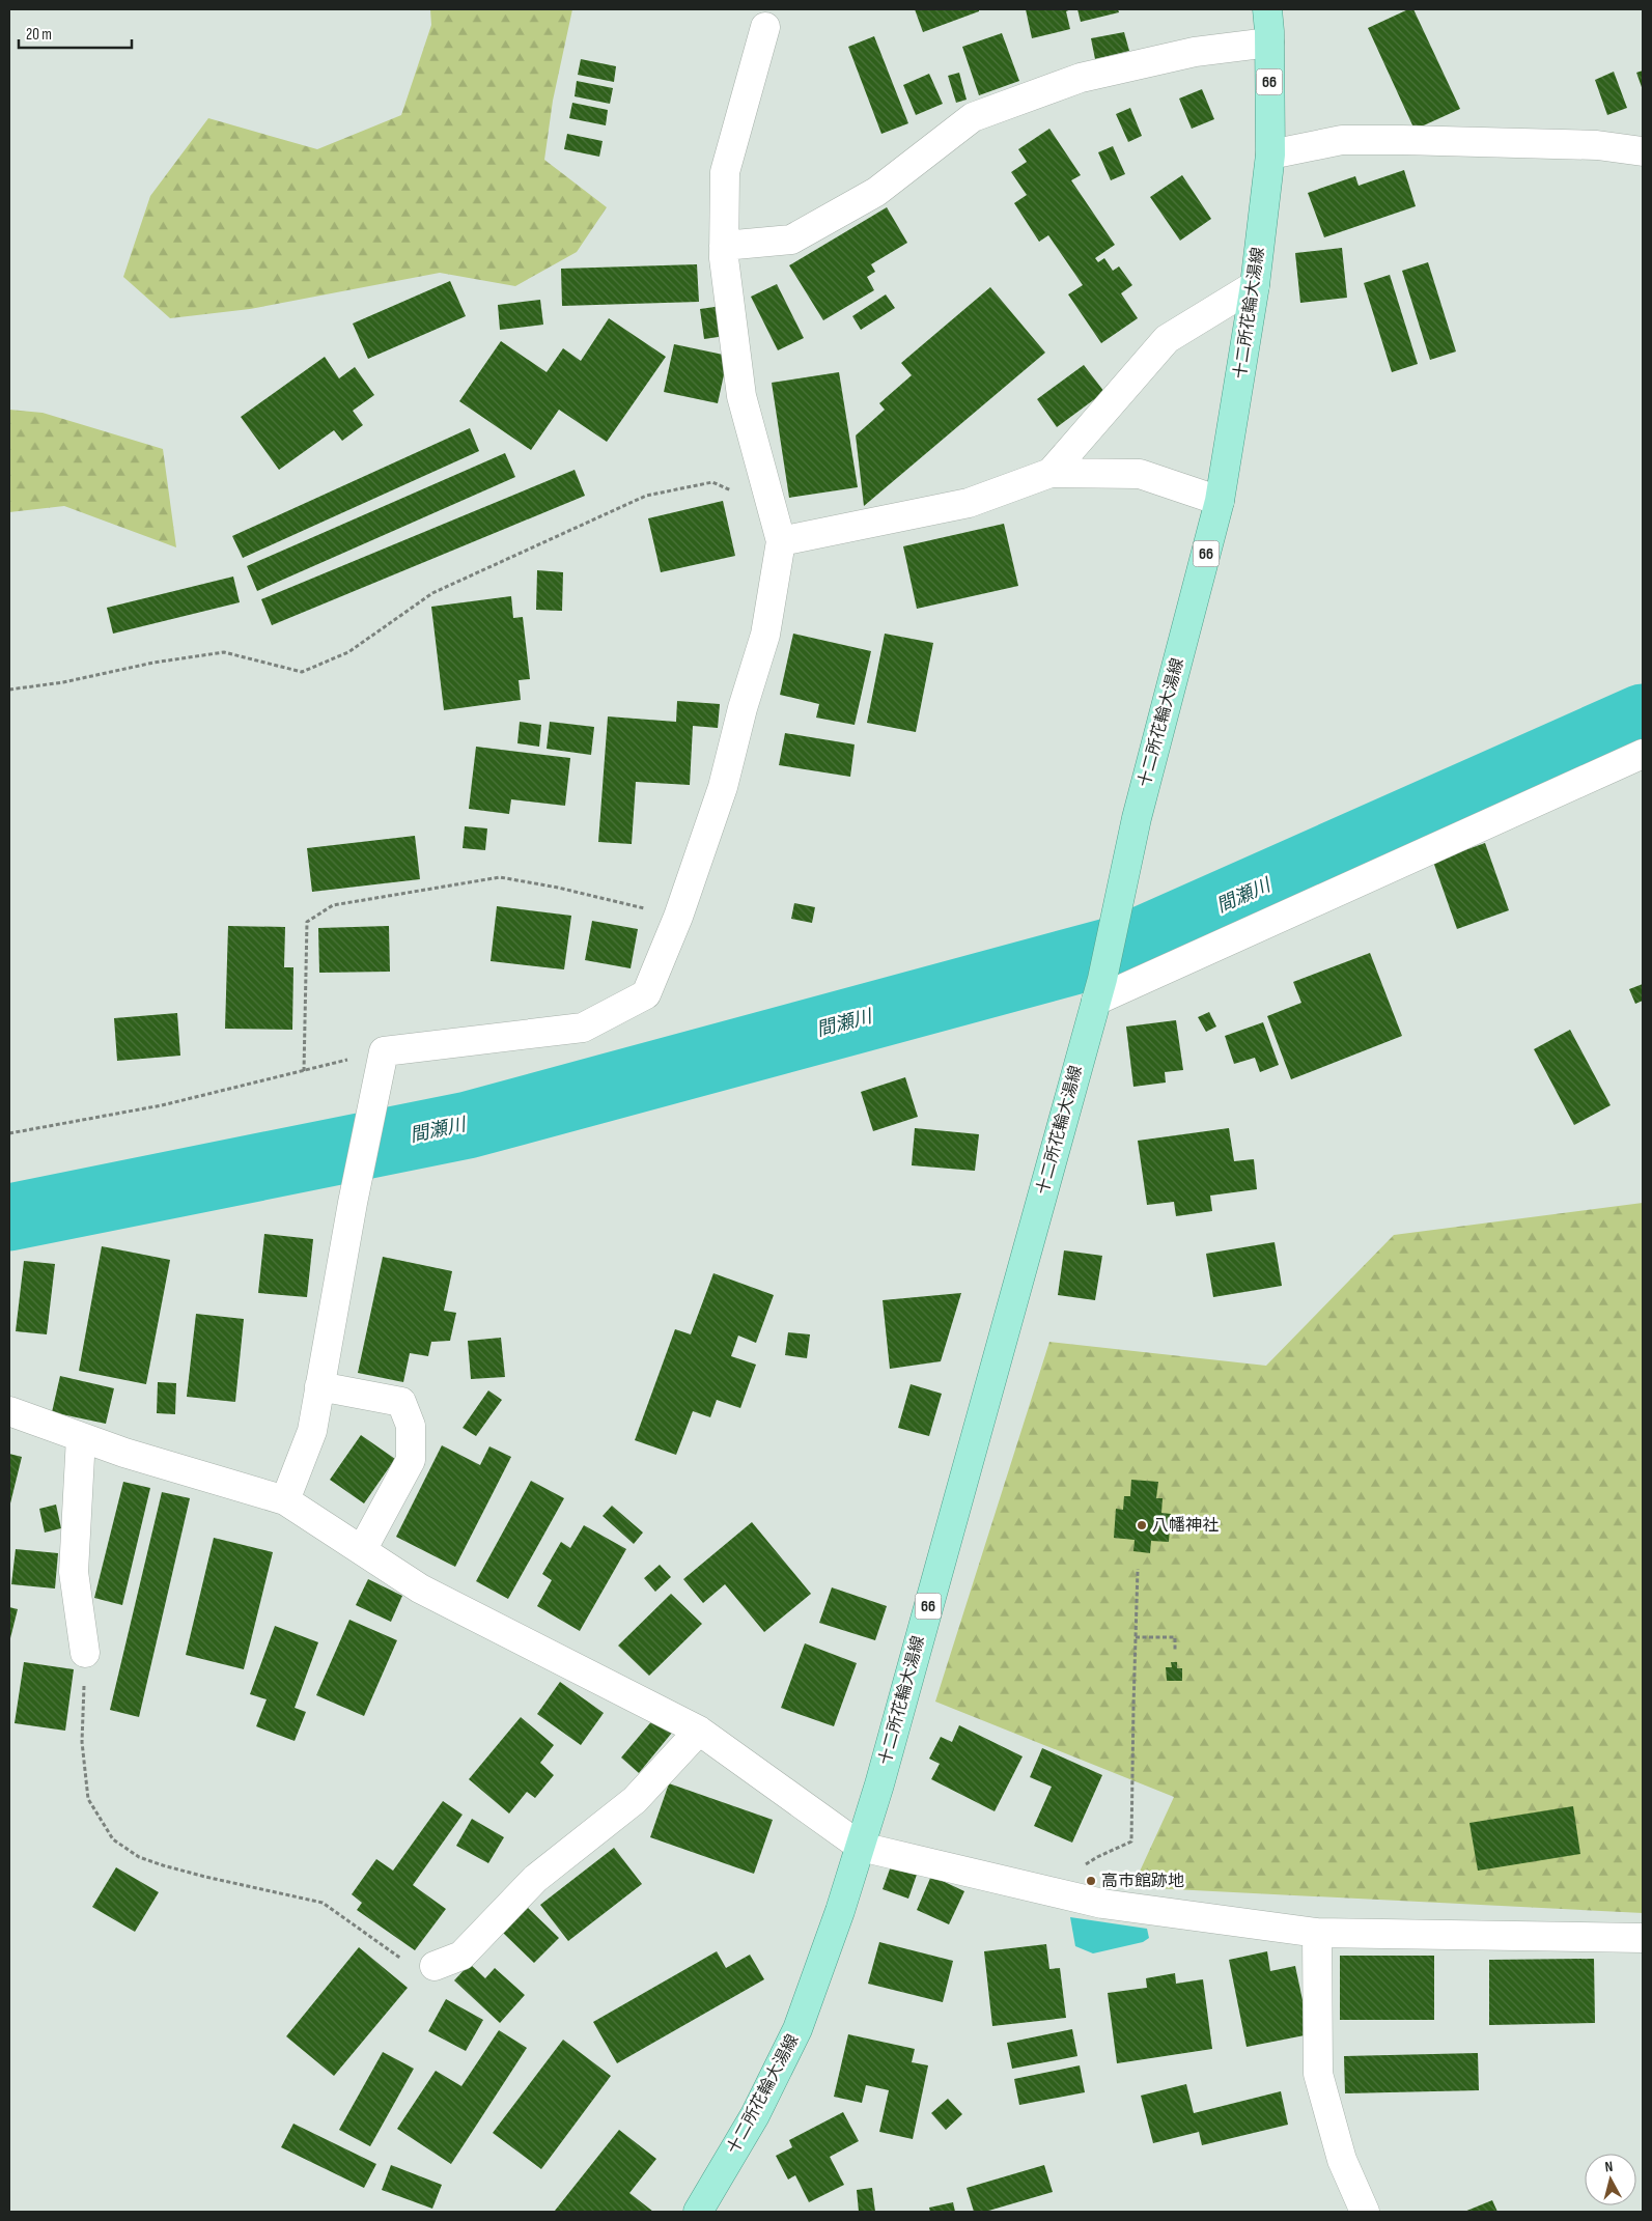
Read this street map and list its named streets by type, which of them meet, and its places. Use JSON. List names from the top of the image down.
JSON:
{
  "streets": {
    "main road": ["66", "十二所花輪大湯線"]
  },
  "water": ["間瀬川"],
  "places": ["八幡神社", "高市館跡地"],
  "scale_bar": "20 m",
  "north": "top"
}
